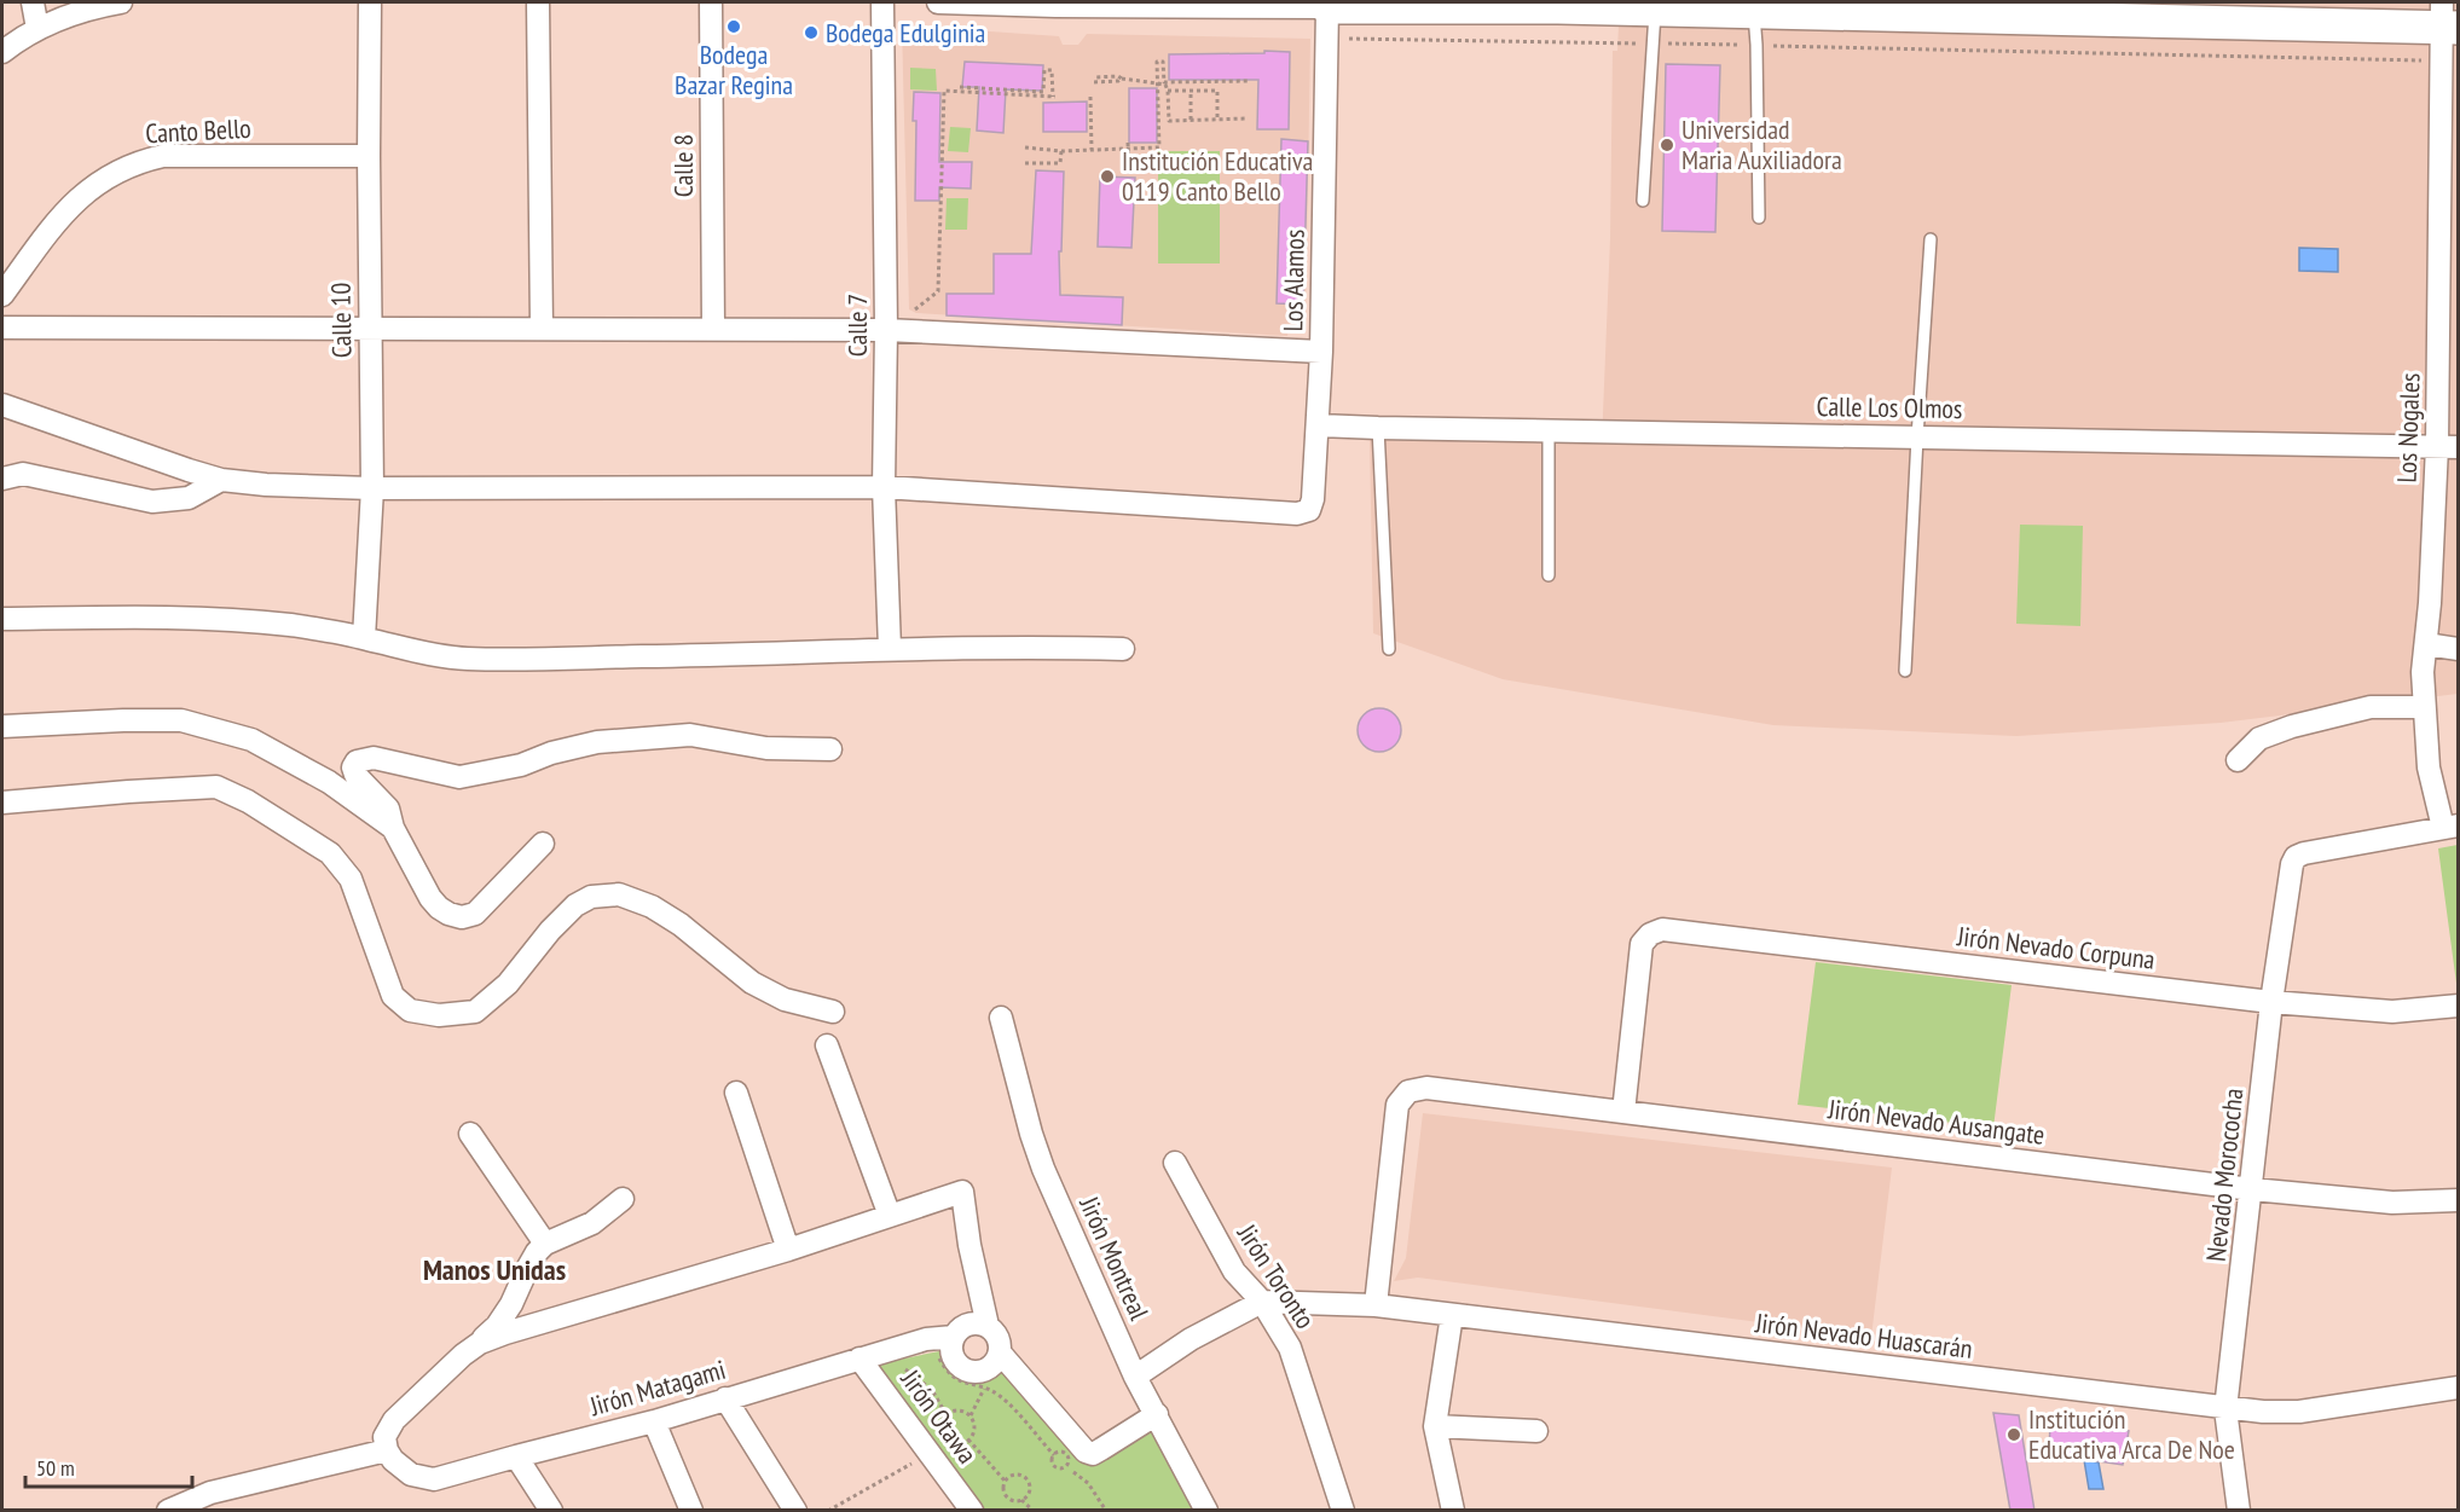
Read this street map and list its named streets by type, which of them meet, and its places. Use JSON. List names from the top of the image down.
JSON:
{
  "streets": {
    "street": [
      "Canto Bello",
      "Calle 8",
      "Los Alamos",
      "Calle 10",
      "Calle 7",
      "Calle Los Olmos",
      "Los Nogales",
      "Jirón Nevado Corpuna",
      "Jirón Nevado Ausangate",
      "Nevado Morococha",
      "Jirón Montreal",
      "Jirón Toronto",
      "Jirón Nevado Huascarán",
      "Jirón Matagami",
      "Jirón Otawa"
    ]
  },
  "crossings": [
    ["Canto Bello", "Calle 10"],
    ["Los Alamos", "Calle 7"],
    ["Los Alamos", "Calle Los Olmos"],
    ["Calle Los Olmos", "Los Nogales"],
    ["Los Nogales", "Nevado Morococha"],
    ["Jirón Nevado Corpuna", "Jirón Nevado Ausangate"],
    ["Jirón Nevado Corpuna", "Nevado Morococha"],
    ["Jirón Nevado Ausangate", "Nevado Morococha"],
    ["Jirón Nevado Ausangate", "Jirón Nevado Huascarán"],
    ["Nevado Morococha", "Jirón Nevado Huascarán"],
    ["Jirón Toronto", "Jirón Nevado Huascarán"],
    ["Jirón Matagami", "Jirón Otawa"]
  ],
  "districts": ["Manos Unidas"],
  "places": [
    "Bodega Bazar Regina",
    "Bodega Edulginia",
    "Universidad Maria Auxiliadora",
    "Institución Educativa 0119 Canto Bello",
    "Institución Educativa Arca De Noe"
  ],
  "scale_bar": "50 m"
}
